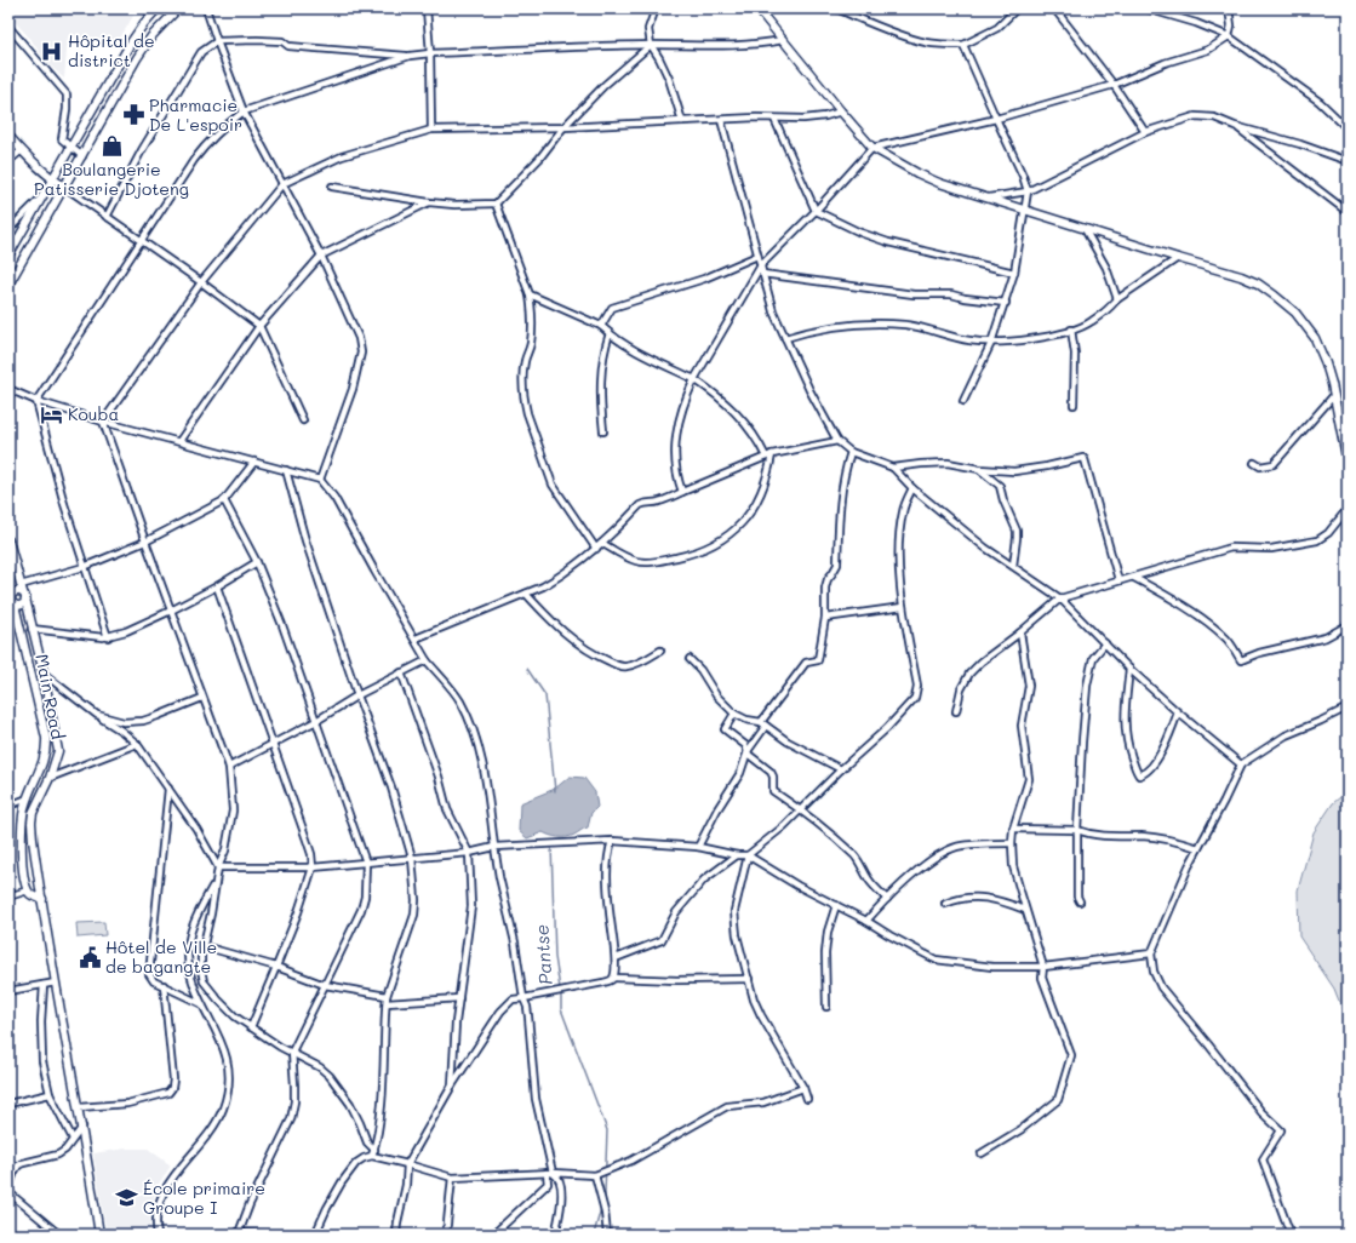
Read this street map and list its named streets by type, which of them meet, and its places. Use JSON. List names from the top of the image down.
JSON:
{
  "streets": {
    "main road": ["Main Road"]
  },
  "water": ["Pantse"],
  "places": {
    "hospital": ["Hôpital de district"],
    "pharmacy": ["Pharmacie De L'espoir"],
    "shop": ["Boulangerie Patisserie Djoteng"],
    "hotel": ["Kouba"],
    "public building": ["Hôtel de Ville de bagangte"],
    "school or university": ["École primaire Groupe I"]
  }
}
